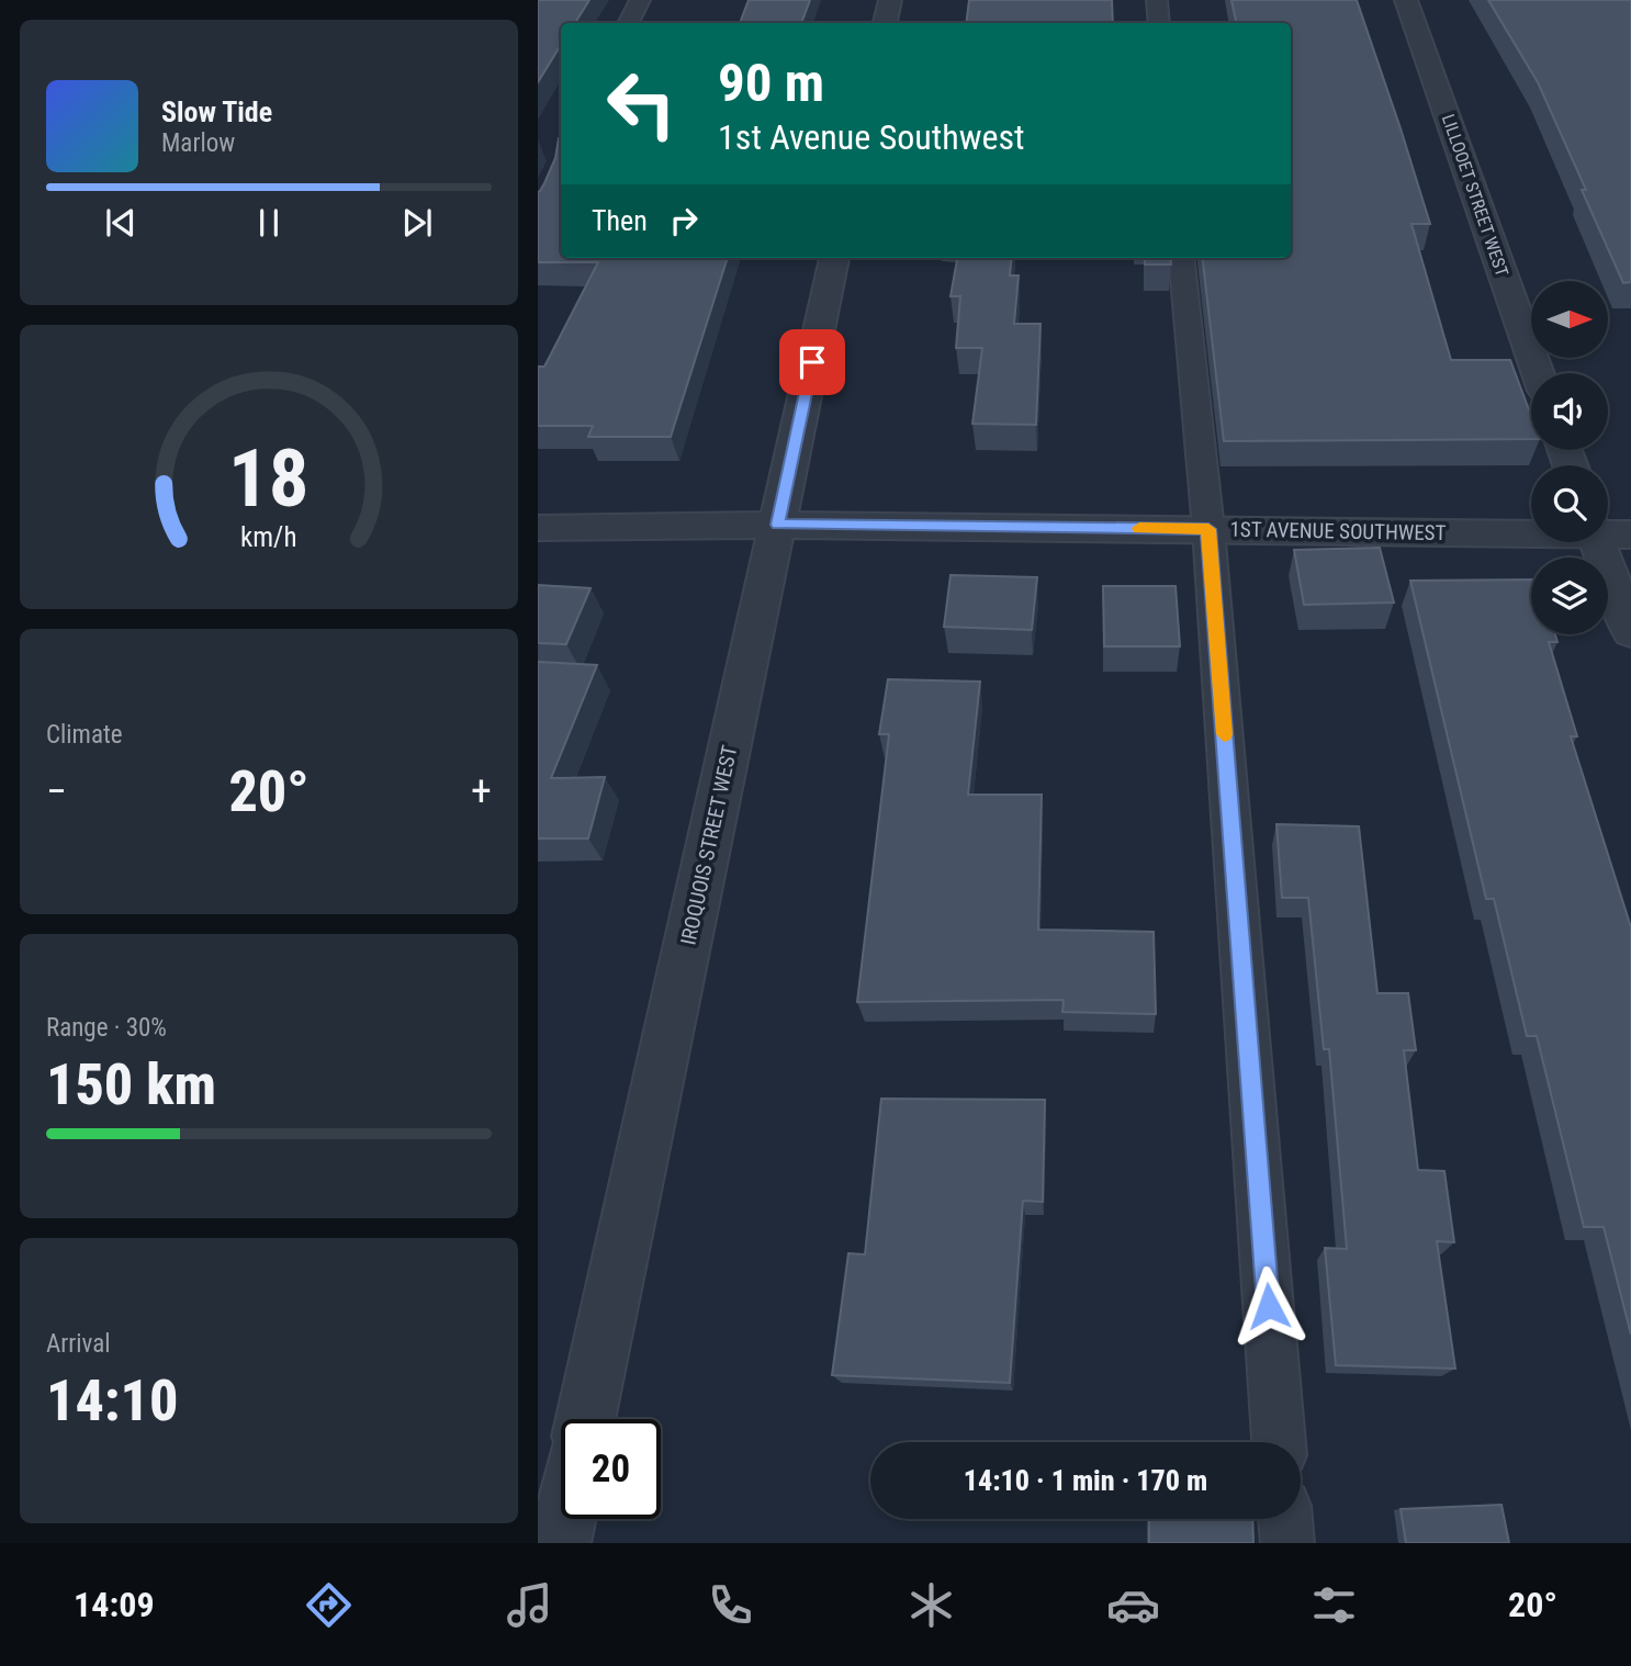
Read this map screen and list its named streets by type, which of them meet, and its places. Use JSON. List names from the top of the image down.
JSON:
{
  "streets": {
    "street": ["LILLOOET STREET WEST", "1ST AVENUE SOUTHWEST", "IROQUOIS STREET WEST"]
  },
  "crossings": [
    ["1ST AVENUE SOUTHWEST", "IROQUOIS STREET WEST"]
  ],
  "north": "right",
  "page": {
    "turn": ["90 m", "1st Avenue Southwest"],
    "song": ["Slow Tide", "Marlow"],
    "then": "Then",
    "tile": [
      "Climate",
      ["Range · 30%", "150 km"],
      ["Arrival", "14:10"]
    ],
    "heat": ["−", "20°", "+"],
    "limit": "20",
    "trip": "14:10 · 1 min · 170 m",
    "tabs": ["14:09", "20°"],
    "gauge": ["18", "km/h"]
  }
}
